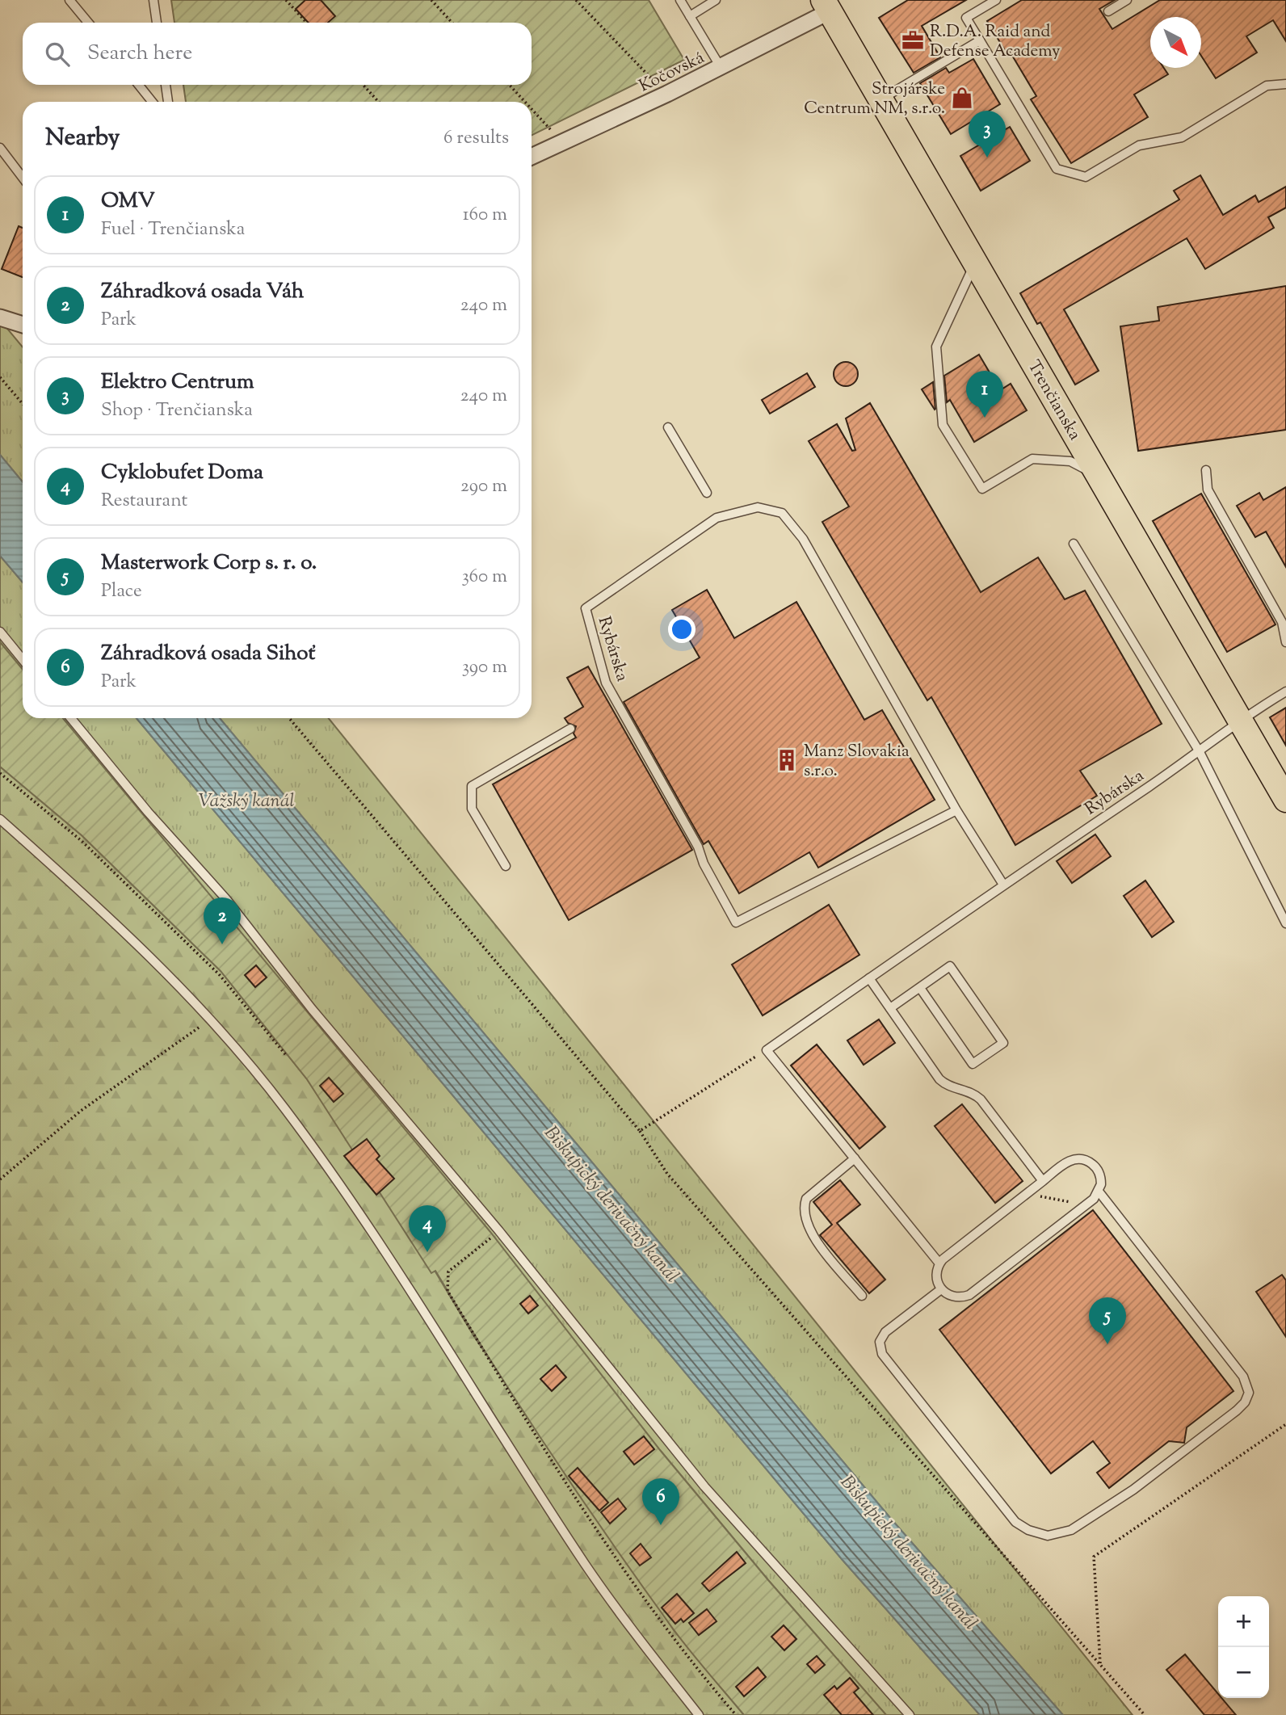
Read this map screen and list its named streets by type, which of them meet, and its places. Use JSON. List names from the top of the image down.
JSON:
{
  "streets": {
    "main road": ["Trenčianska"],
    "street": ["Kočovská"],
    "lane": ["Rybárska"]
  },
  "crossings": [
    ["Kočovská", "Trenčianska"],
    ["Trenčianska", "Rybárska"]
  ],
  "water": ["Važský kanál", "Biskupický derivačný kanál"],
  "places": {
    "office": ["R.D.A. Raid and Defense Academy"],
    "shop": ["Strojárske Centrum NM, s.r.o."],
    "building": ["Manz Slovakia s.r.o."]
  },
  "north": "bottom right",
  "page": {
    "search": "Search here",
    "heading": ["Nearby", "6 results"],
    "pins": [
      "3",
      "1",
      "2",
      "4",
      "5",
      "6"
    ],
    "list": [
      {
        "mark": "1",
        "name": "OMV",
        "note": "Fuel · Trenčianska",
        "value": "160 m"
      },
      {
        "mark": "2",
        "name": "Záhradková osada Váh",
        "note": "Park",
        "value": "240 m"
      },
      {
        "mark": "3",
        "name": "Elektro Centrum",
        "note": "Shop · Trenčianska",
        "value": "240 m"
      },
      {
        "mark": "4",
        "name": "Cyklobufet Doma",
        "note": "Restaurant",
        "value": "290 m"
      },
      {
        "mark": "5",
        "name": "Masterwork Corp s. r. o.",
        "note": "Place",
        "value": "360 m"
      },
      {
        "mark": "6",
        "name": "Záhradková osada Sihoť",
        "note": "Park",
        "value": "390 m"
      }
    ],
    "map_buttons": ["+", "−"]
  }
}
